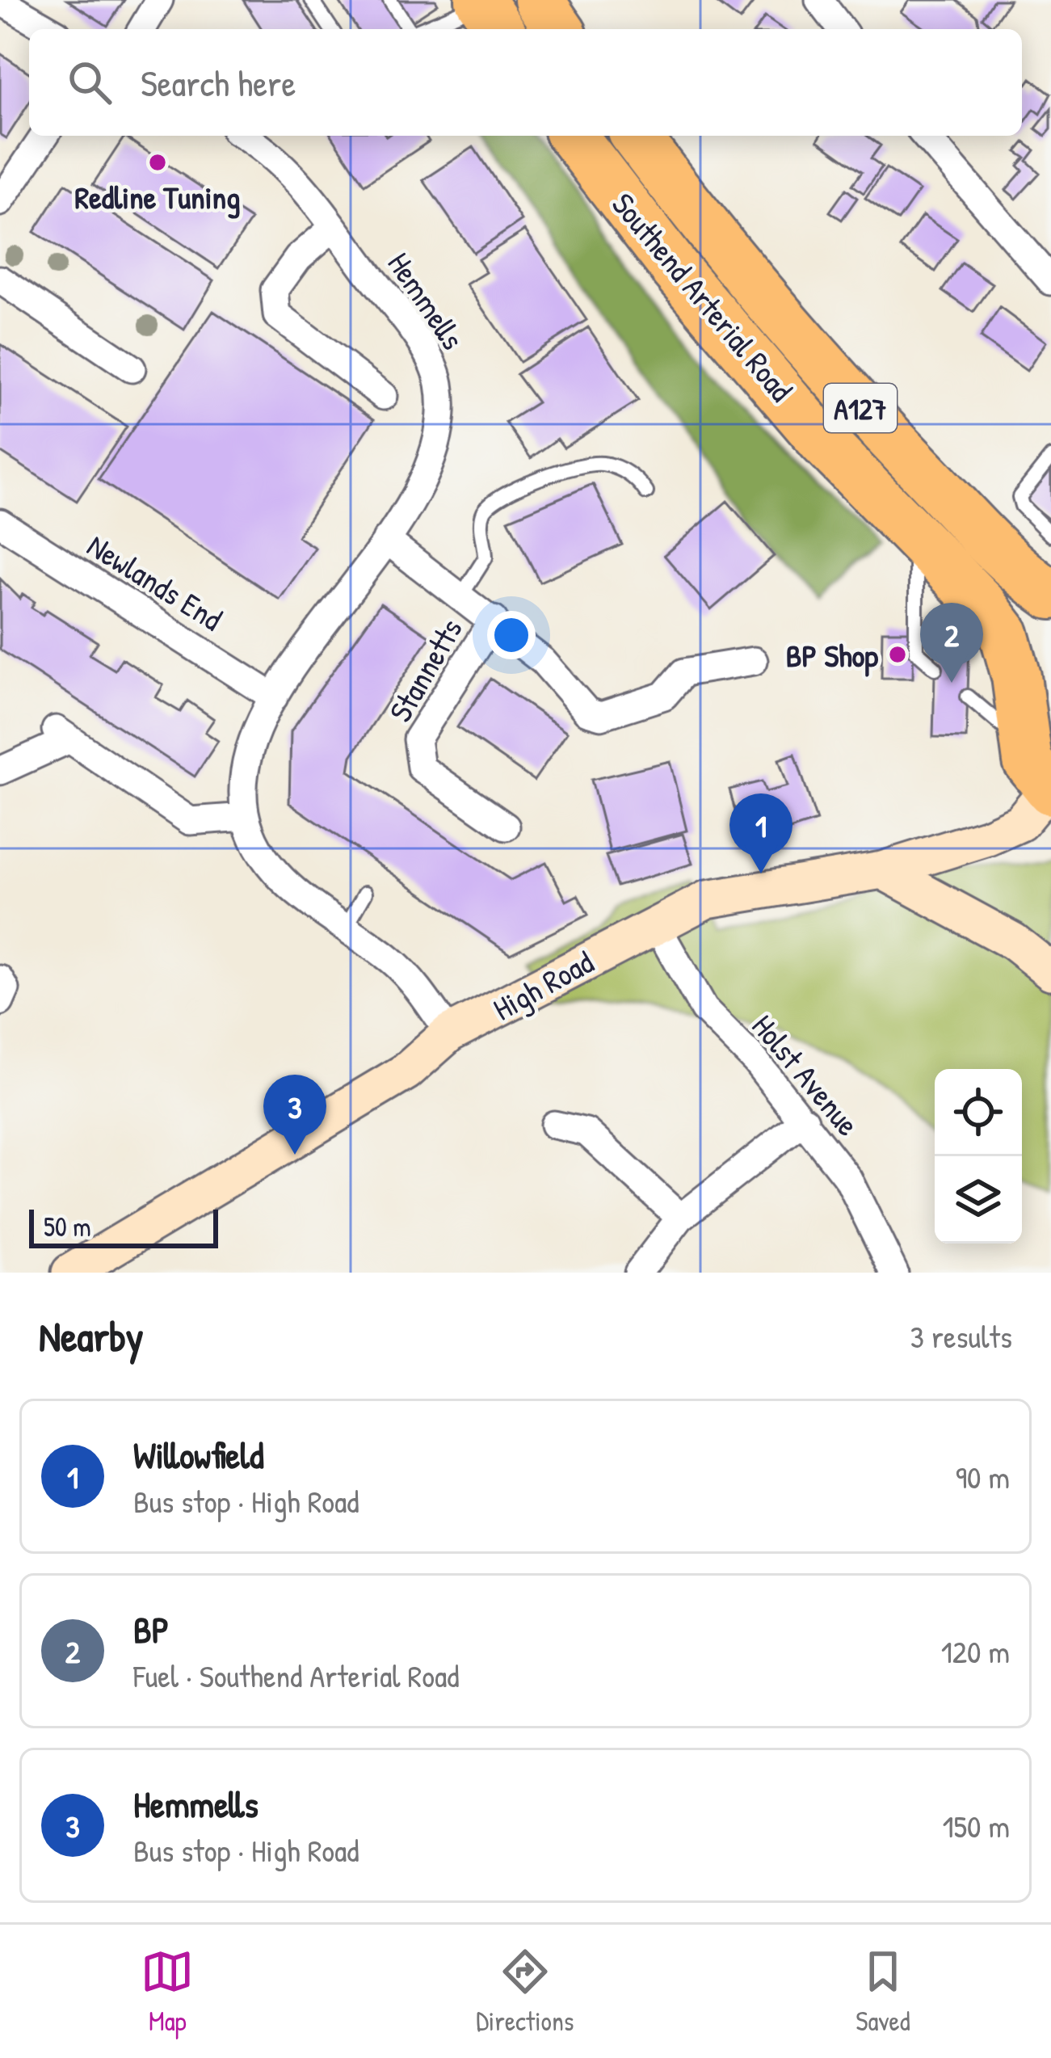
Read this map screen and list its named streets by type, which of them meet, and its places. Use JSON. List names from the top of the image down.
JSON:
{
  "streets": {
    "highway": ["Southend Arterial Road", "A127"],
    "street": [
      "Hemmells",
      "Newlands End",
      "Stannetts",
      "High Road",
      "Holst Avenue"
    ]
  },
  "crossings": [
    ["Southend Arterial Road", "High Road"],
    ["Hemmells", "Newlands End"],
    ["Hemmells", "Stannetts"],
    ["Hemmells", "High Road"],
    ["High Road", "Holst Avenue"]
  ],
  "places": ["Redline Tuning", "BP Shop"],
  "scale_bar": "50 m",
  "page": {
    "search": "Search here",
    "pins": ["2", "1", "3"],
    "scale": "50 m",
    "heading": ["Nearby", "3 results"],
    "list": [
      {
        "mark": "1",
        "name": "Willowfield",
        "note": "Bus stop · High Road",
        "value": "90 m"
      },
      {
        "mark": "2",
        "name": "BP",
        "note": "Fuel · Southend Arterial Road",
        "value": "120 m"
      },
      {
        "mark": "3",
        "name": "Hemmells",
        "note": "Bus stop · High Road",
        "value": "150 m"
      }
    ],
    "nav": ["Map", "Directions", "Saved"]
  }
}
